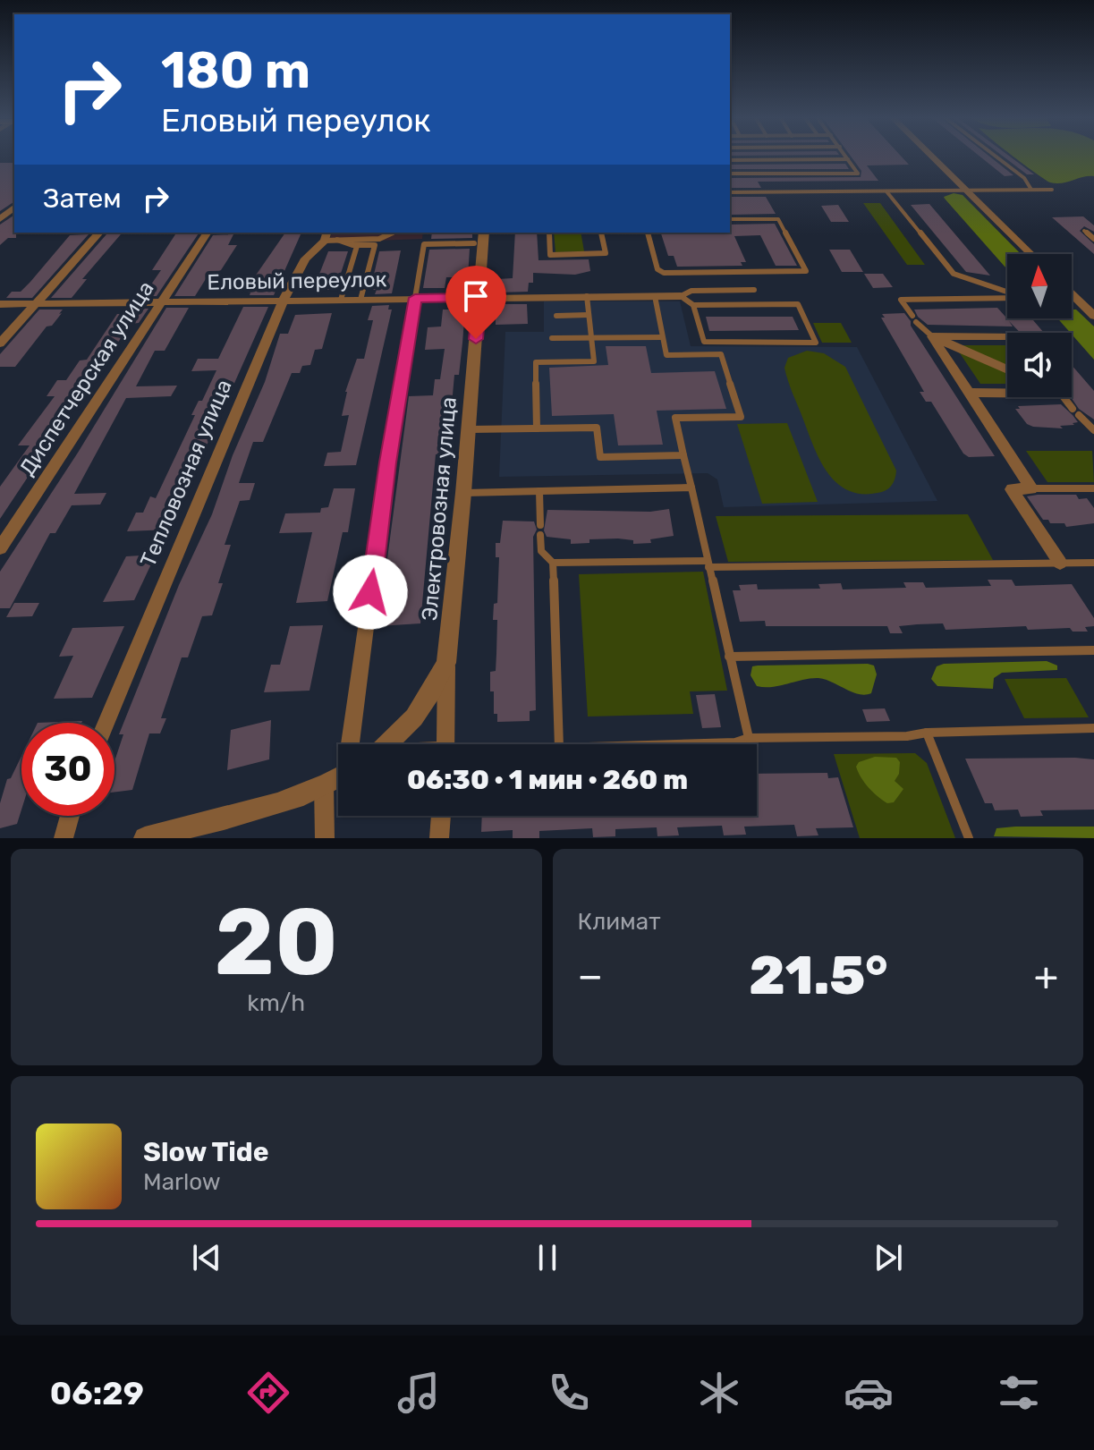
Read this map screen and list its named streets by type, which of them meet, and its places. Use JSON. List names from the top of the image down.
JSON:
{
  "streets": {
    "street": [
      "Еловый переулок",
      "Диспетчерская улица",
      "Тепловозная улица",
      "Электровозная улица"
    ]
  },
  "crossings": [
    ["Еловый переулок", "Диспетчерская улица"],
    ["Еловый переулок", "Тепловозная улица"],
    ["Еловый переулок", "Электровозная улица"]
  ],
  "north": "top",
  "page": {
    "turn": ["180 m", "Еловый переулок"],
    "then": "Затем",
    "limit": "30",
    "trip": "06:30 · 1 мин · 260 m",
    "tile": [
      ["20", "km/h"],
      "Климат"
    ],
    "heat": ["−", "21.5°", "+"],
    "song": ["Slow Tide", "Marlow"],
    "tabs": "06:29"
  }
}
